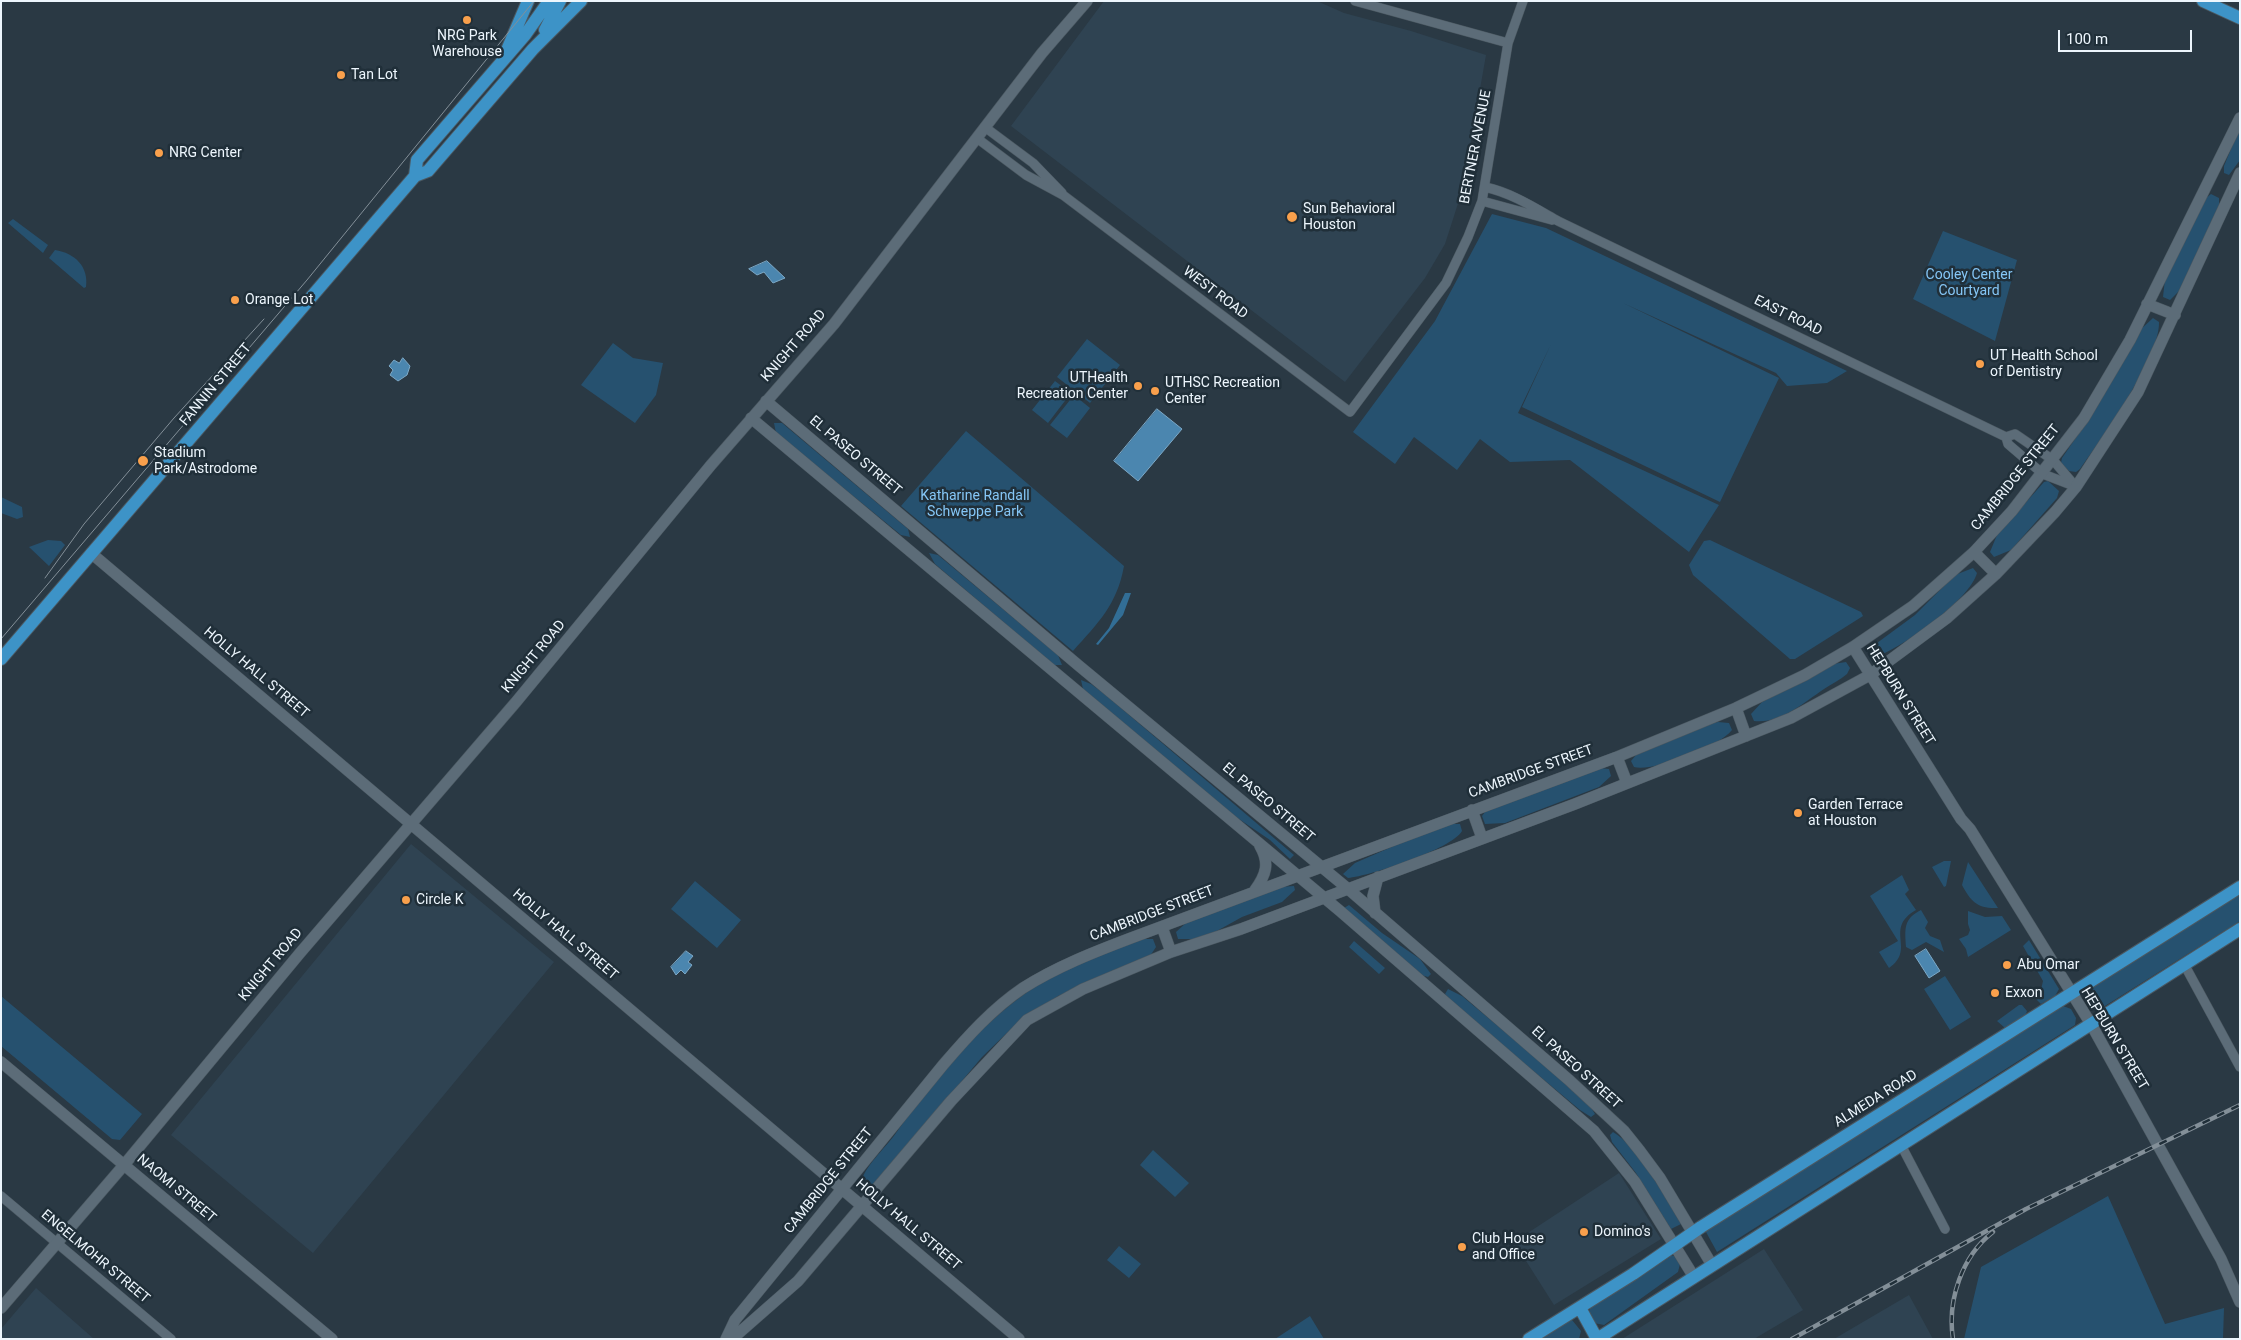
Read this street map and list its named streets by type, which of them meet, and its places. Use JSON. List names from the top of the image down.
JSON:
{
  "streets": {
    "main road": ["FANNIN STREET", "ALMEDA ROAD"],
    "street": [
      "BERTNER AVENUE",
      "WEST ROAD",
      "EAST ROAD",
      "KNIGHT ROAD",
      "EL PASEO STREET",
      "CAMBRIDGE STREET",
      "HOLLY HALL STREET",
      "HEPBURN STREET",
      "NAOMI STREET",
      "ENGELMOHR STREET"
    ]
  },
  "crossings": [
    ["BERTNER AVENUE", "WEST ROAD"],
    ["BERTNER AVENUE", "EAST ROAD"],
    ["WEST ROAD", "KNIGHT ROAD"],
    ["EAST ROAD", "CAMBRIDGE STREET"],
    ["KNIGHT ROAD", "EL PASEO STREET"],
    ["KNIGHT ROAD", "HOLLY HALL STREET"],
    ["KNIGHT ROAD", "NAOMI STREET"],
    ["KNIGHT ROAD", "ENGELMOHR STREET"],
    ["FANNIN STREET", "HOLLY HALL STREET"],
    ["EL PASEO STREET", "CAMBRIDGE STREET"],
    ["EL PASEO STREET", "ALMEDA ROAD"],
    ["CAMBRIDGE STREET", "HOLLY HALL STREET"],
    ["CAMBRIDGE STREET", "HEPBURN STREET"],
    ["HEPBURN STREET", "ALMEDA ROAD"]
  ],
  "parks": ["Cooley Center Courtyard", "Katharine Randall Schweppe Park"],
  "places": [
    "NRG Park Warehouse",
    "Tan Lot",
    "NRG Center",
    "Sun Behavioral Houston",
    "Orange Lot",
    "UT Health School of Dentistry",
    "UTHealth Recreation Center",
    "UTHSC Recreation Center",
    "Stadium Park/Astrodome",
    "Garden Terrace at Houston",
    "Circle K",
    "Abu Omar",
    "Exxon",
    "Domino's",
    "Club House and Office"
  ],
  "scale_bar": "100 m"
}
